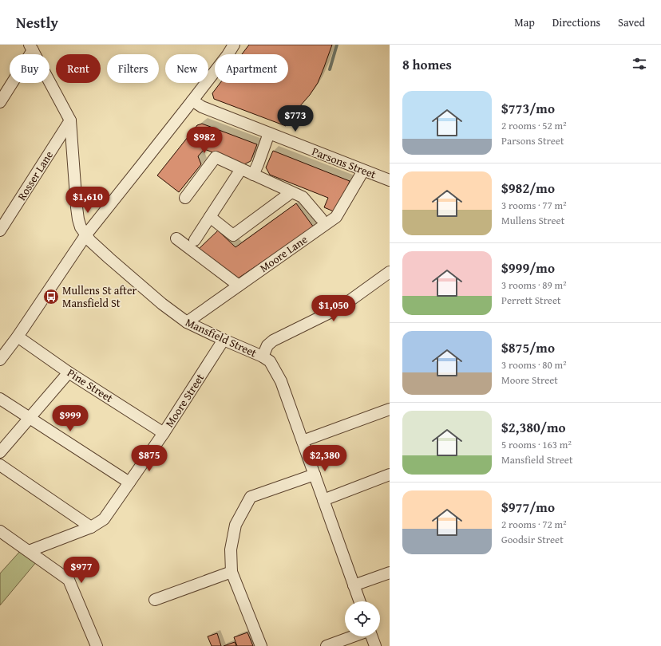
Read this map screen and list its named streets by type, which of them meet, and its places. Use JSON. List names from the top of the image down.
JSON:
{
  "streets": {
    "street": [
      "Parsons Street",
      "Rosser Lane",
      "Moore Lane",
      "Mansfield Street",
      "Pine Street",
      "Moore Street"
    ]
  },
  "crossings": [
    ["Parsons Street", "Moore Lane"],
    ["Rosser Lane", "Mansfield Street"],
    ["Moore Lane", "Mansfield Street"],
    ["Mansfield Street", "Moore Street"],
    ["Pine Street", "Moore Street"]
  ],
  "places": {
    "bus stop": ["Mullens St after Mansfield St"]
  },
  "page": {
    "header": "Nestly",
    "nav": ["Map", "Directions", "Saved"],
    "heading": "8 homes",
    "chip": [
      "Buy",
      "Rent",
      "Filters",
      "New",
      "Apartment"
    ],
    "list": [
      {
        "name": "$773/mo",
        "note": "2 rooms · 52 m² · Parsons Street"
      },
      {
        "name": "$982/mo",
        "note": "3 rooms · 77 m² · Mullens Street"
      },
      {
        "name": "$999/mo",
        "note": "3 rooms · 89 m² · Perrett Street"
      },
      {
        "name": "$875/mo",
        "note": "3 rooms · 80 m² · Moore Street"
      },
      {
        "name": "$2,380/mo",
        "note": "5 rooms · 163 m² · Mansfield Street"
      },
      {
        "name": "$977/mo",
        "note": "2 rooms · 72 m² · Goodsir Street"
      }
    ],
    "price": [
      "$773",
      "$982",
      "$1,610",
      "$1,050",
      "$999",
      "$875",
      "$2,380",
      "$977"
    ]
  }
}
